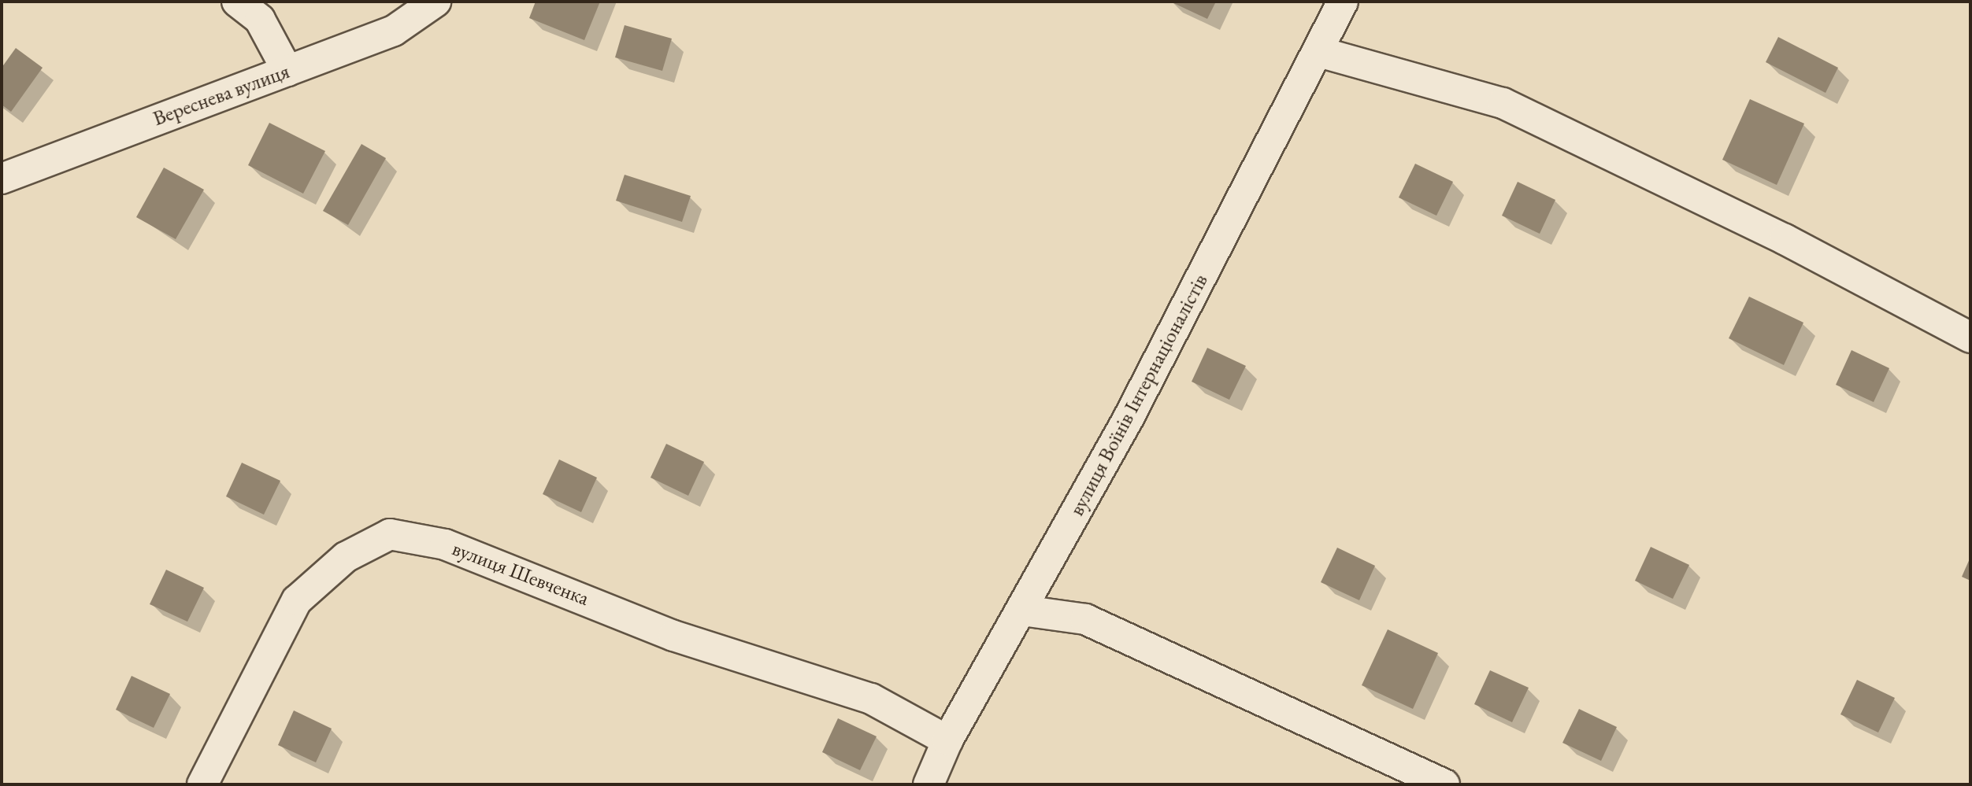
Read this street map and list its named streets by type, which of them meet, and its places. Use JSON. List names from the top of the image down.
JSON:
{
  "streets": {
    "street": ["Вереснева вулиця", "вулиця Воїнів Інтернаціоналістів", "вулиця Шевченка"]
  },
  "crossings": [
    ["вулиця Воїнів Інтернаціоналістів", "вулиця Шевченка"]
  ]
}
